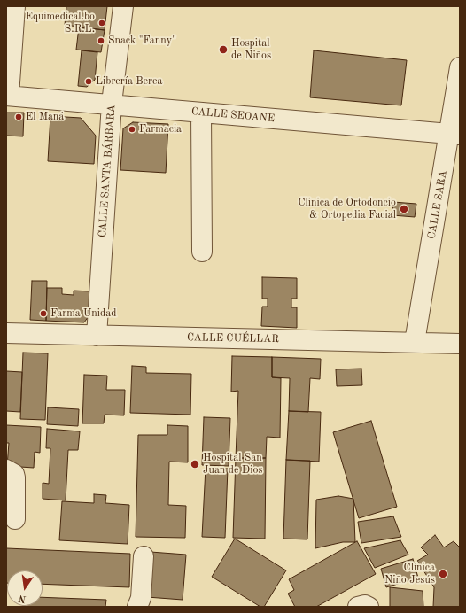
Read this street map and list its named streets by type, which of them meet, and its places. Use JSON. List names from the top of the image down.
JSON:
{
  "streets": {
    "street": [
      "CALLE SEOANE",
      "CALLE SANTA BÁRBARA",
      "CALLE SARA",
      "CALLE CUÉLLAR"
    ]
  },
  "crossings": [
    ["CALLE SEOANE", "CALLE SANTA BÁRBARA"],
    ["CALLE SEOANE", "CALLE SARA"],
    ["CALLE SANTA BÁRBARA", "CALLE CUÉLLAR"],
    ["CALLE SARA", "CALLE CUÉLLAR"]
  ],
  "places": [
    "Equimedical.bo S.R.L.",
    "Snack \"Fanny\"",
    "Hospital de Niños",
    "Librería Berea",
    "El Maná",
    "Farmacia",
    "Clinica de Ortodoncio & Ortopedia Facial",
    "Farma Unidad",
    "Hospital San Juan de Dios",
    "Clínica Niño Jesús"
  ],
  "north": "bottom"
}
